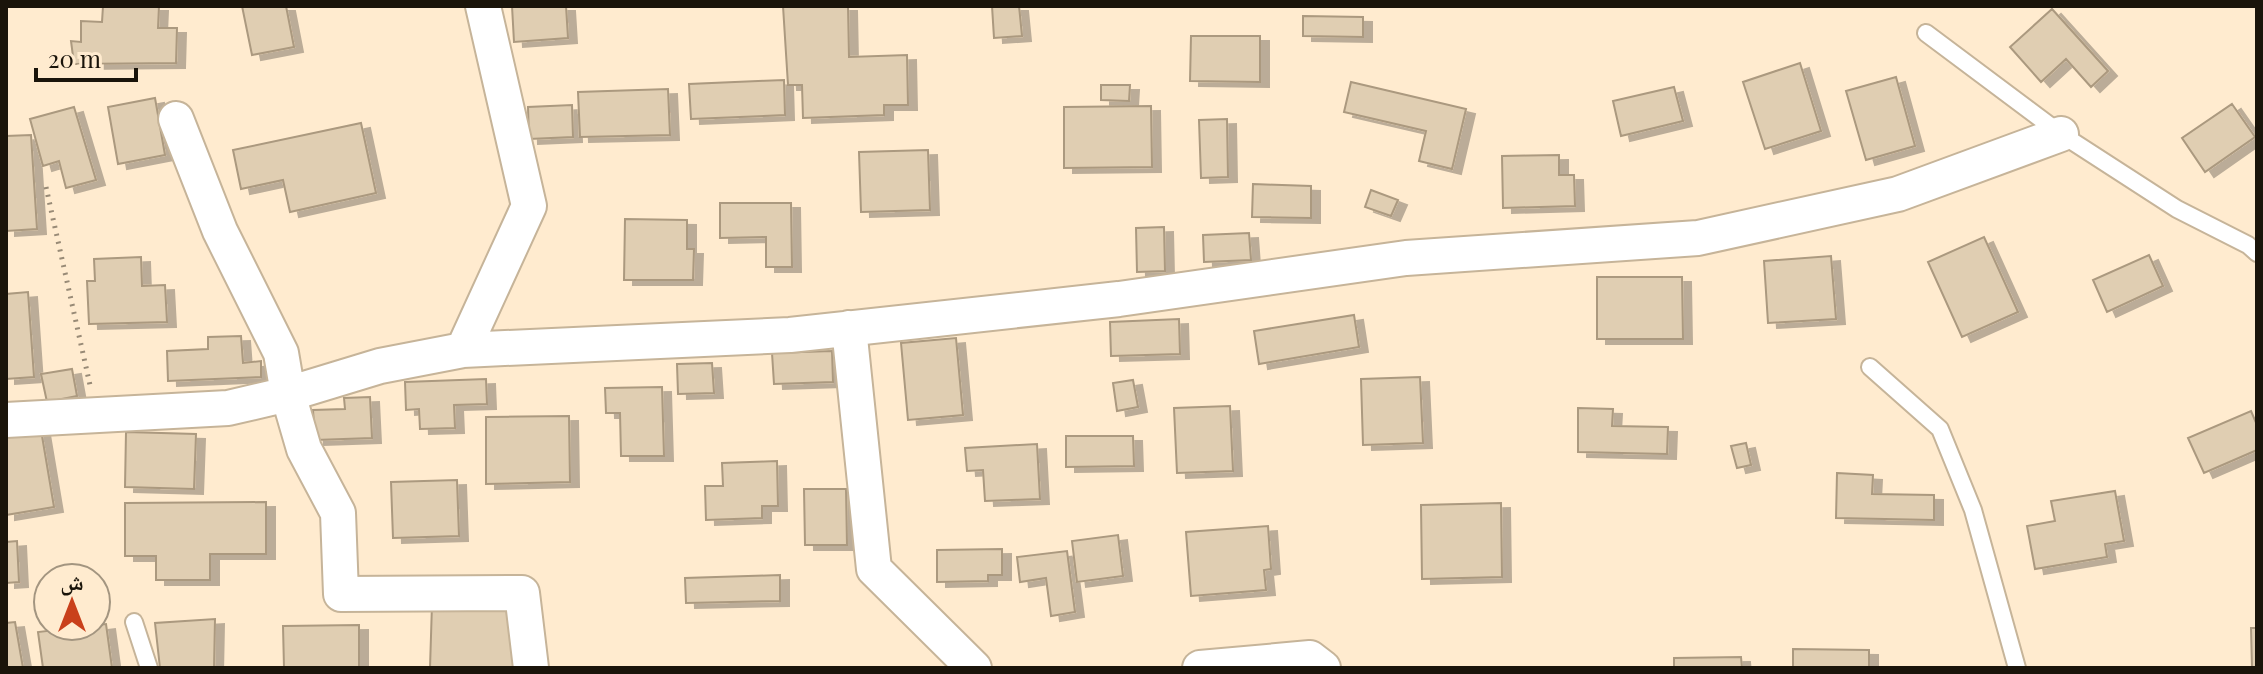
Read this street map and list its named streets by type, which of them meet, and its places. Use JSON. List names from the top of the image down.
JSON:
{
  "scale_bar": "20 m",
  "north": "top"
}
